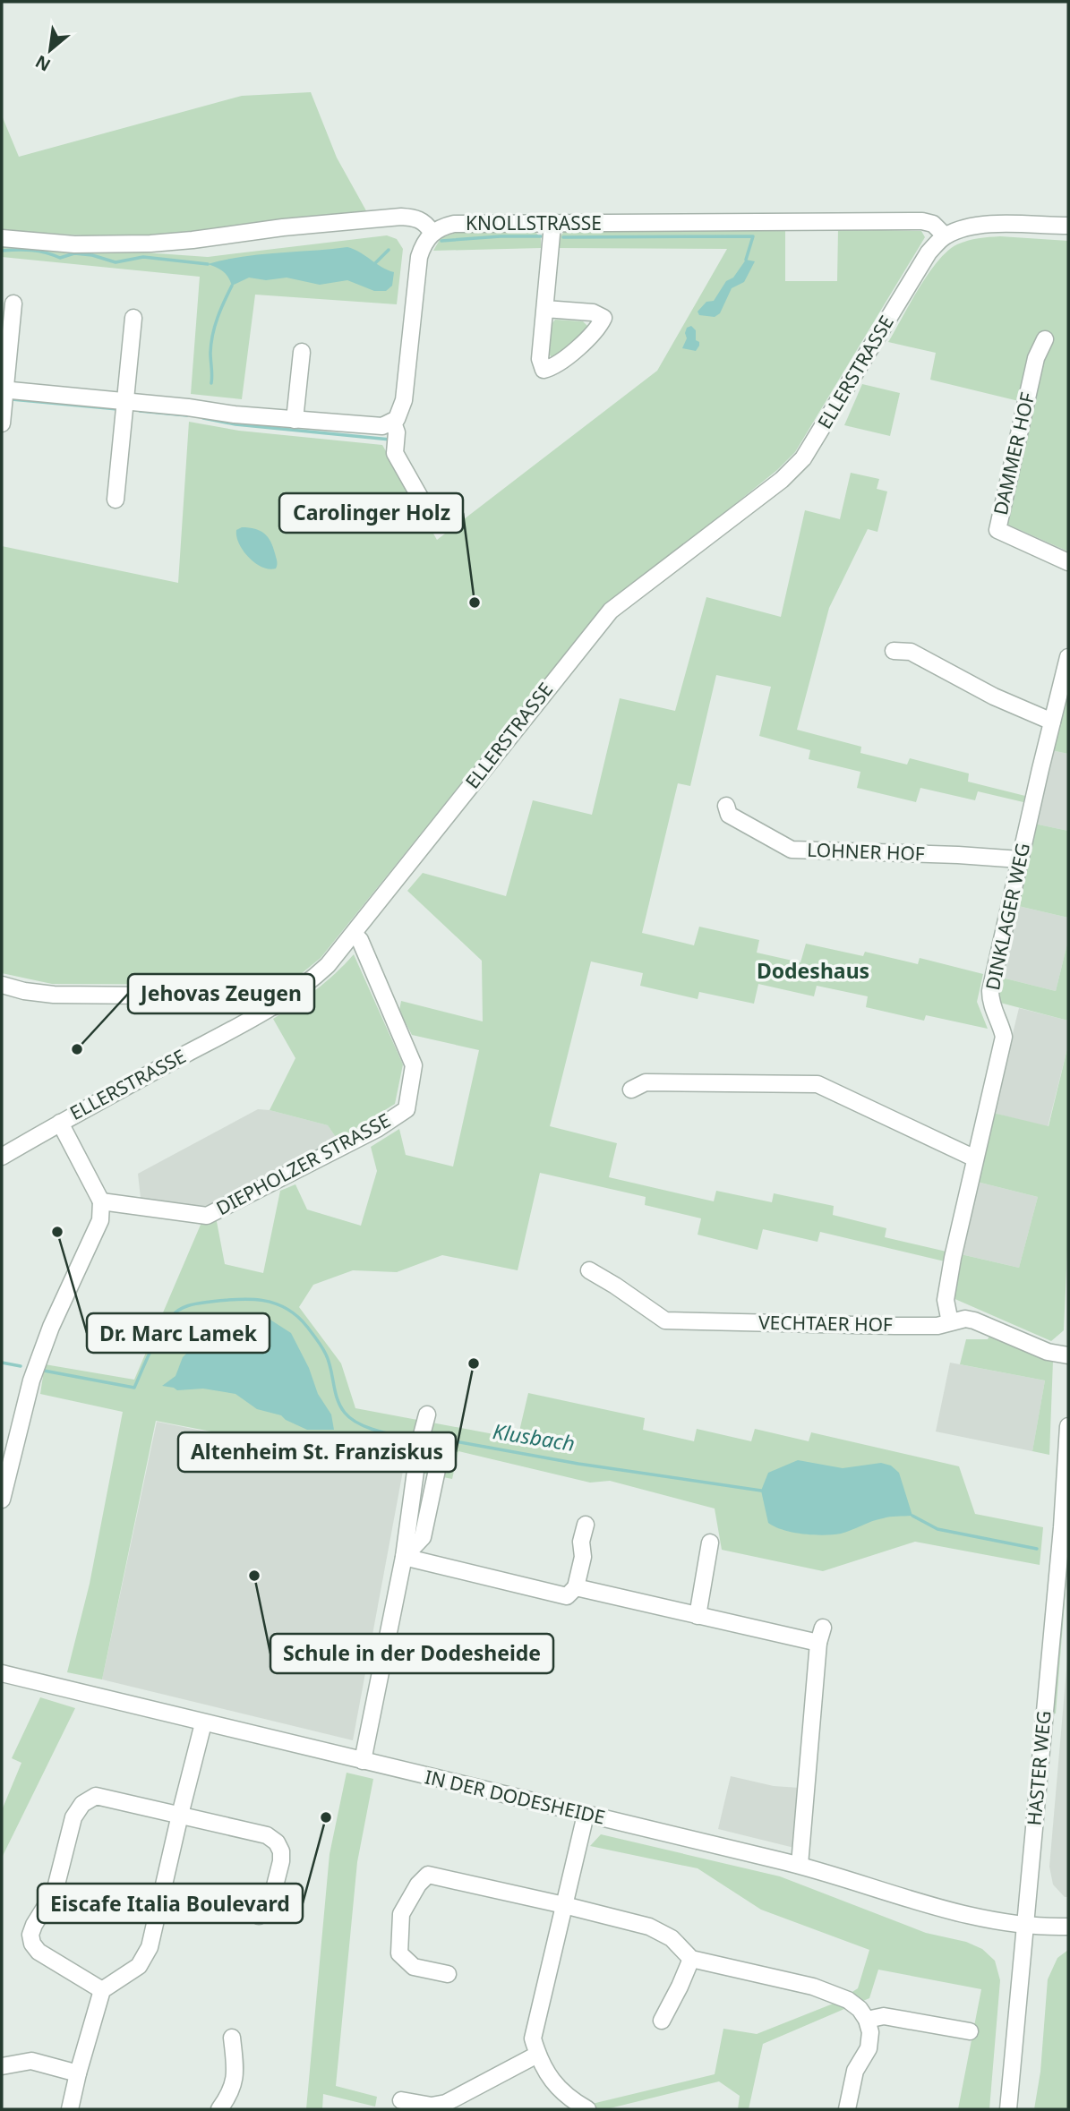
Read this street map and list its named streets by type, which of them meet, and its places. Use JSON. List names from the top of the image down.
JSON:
{
  "streets": {
    "street": [
      "KNOLLSTRASSE",
      "ELLERSTRASSE",
      "DAMMER HOF",
      "LOHNER HOF",
      "DINKLAGER WEG",
      "DIEPHOLZER STRASSE",
      "VECHTAER HOF",
      "HASTER WEG",
      "IN DER DODESHEIDE"
    ]
  },
  "crossings": [
    ["KNOLLSTRASSE", "ELLERSTRASSE"],
    ["ELLERSTRASSE", "DIEPHOLZER STRASSE"],
    ["LOHNER HOF", "DINKLAGER WEG"],
    ["DINKLAGER WEG", "VECHTAER HOF"],
    ["HASTER WEG", "IN DER DODESHEIDE"]
  ],
  "districts": ["Dodeshaus"],
  "water": ["Klusbach"],
  "places": [
    "Carolinger Holz",
    "Jehovas Zeugen",
    "Dr. Marc Lamek",
    "Altenheim St. Franziskus",
    "Schule in der Dodesheide",
    "Eiscafe Italia Boulevard"
  ],
  "north": "bottom left"
}
